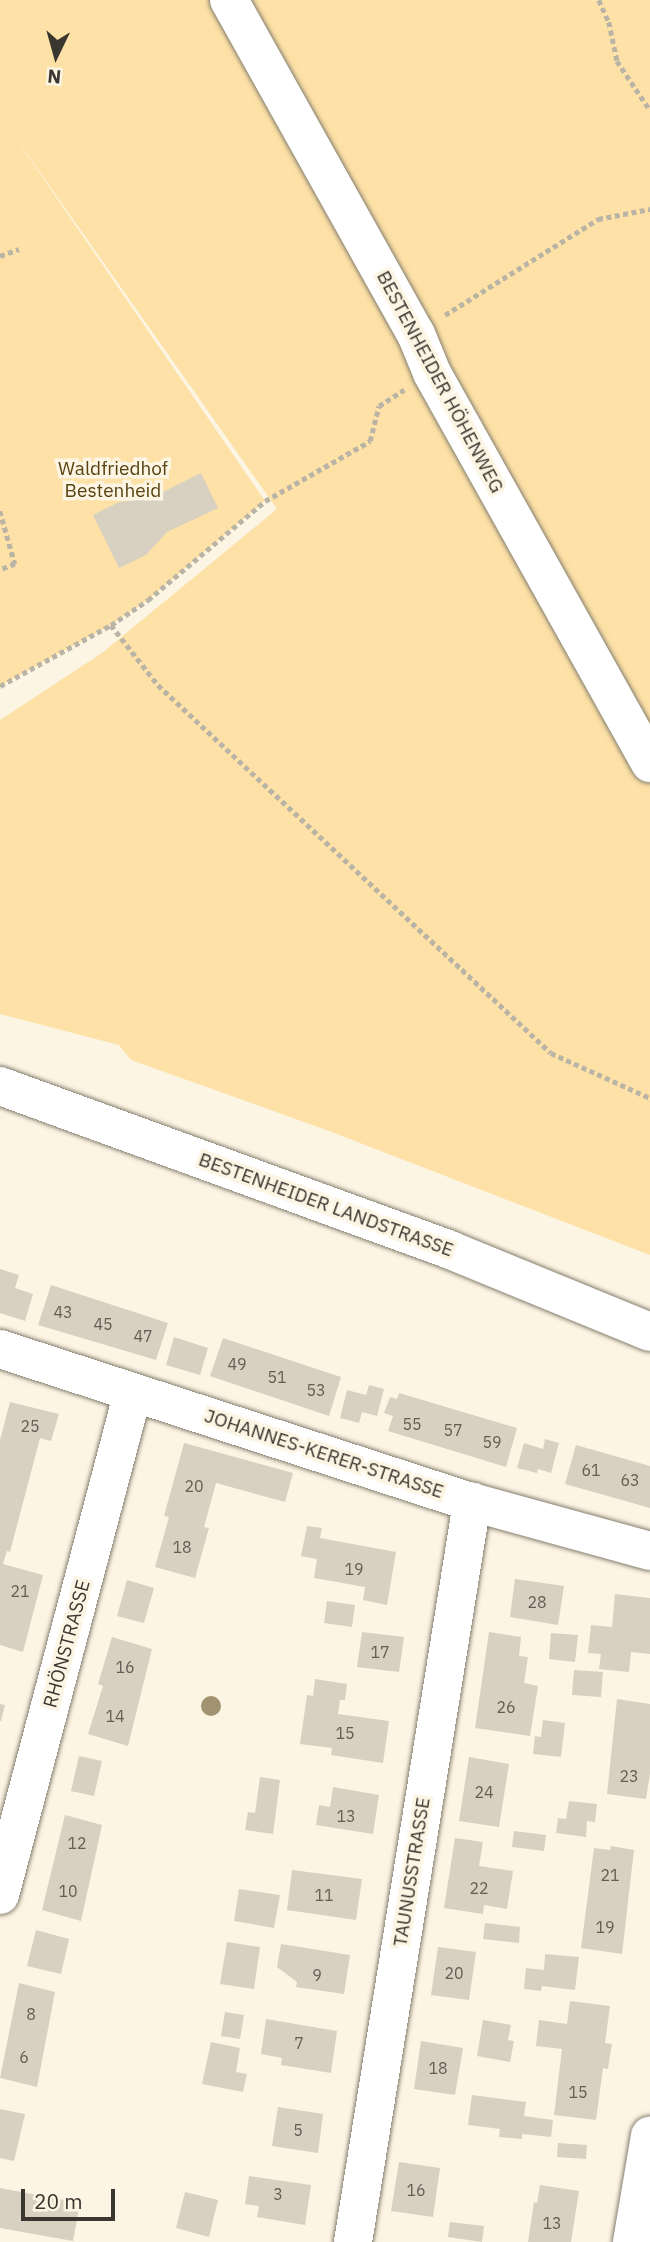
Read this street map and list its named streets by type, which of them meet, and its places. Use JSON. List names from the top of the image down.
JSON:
{
  "streets": {
    "street": [
      "BESTENHEIDER HÖHENWEG",
      "BESTENHEIDER LANDSTRASSE",
      "JOHANNES-KERER-STRASSE",
      "RHÖNSTRASSE",
      "TAUNUSSTRASSE"
    ]
  },
  "crossings": [
    ["JOHANNES-KERER-STRASSE", "RHÖNSTRASSE"],
    ["JOHANNES-KERER-STRASSE", "TAUNUSSTRASSE"]
  ],
  "parks": ["Waldfriedhof Bestenheid"],
  "house_numbers": [
    "43",
    "45",
    "47",
    "49",
    "51",
    "53",
    "55",
    "25",
    "57",
    "59",
    "61",
    "63",
    "20",
    "18",
    "19",
    "21",
    "28",
    "17",
    "16",
    "26",
    "14",
    "15",
    "23",
    "24",
    "13",
    "12",
    "21",
    "22",
    "10",
    "11",
    "19",
    "20",
    "9",
    "8",
    "7",
    "6",
    "18",
    "15",
    "5",
    "16",
    "3",
    "13"
  ],
  "scale_bar": "20 m",
  "north": "bottom"
}
